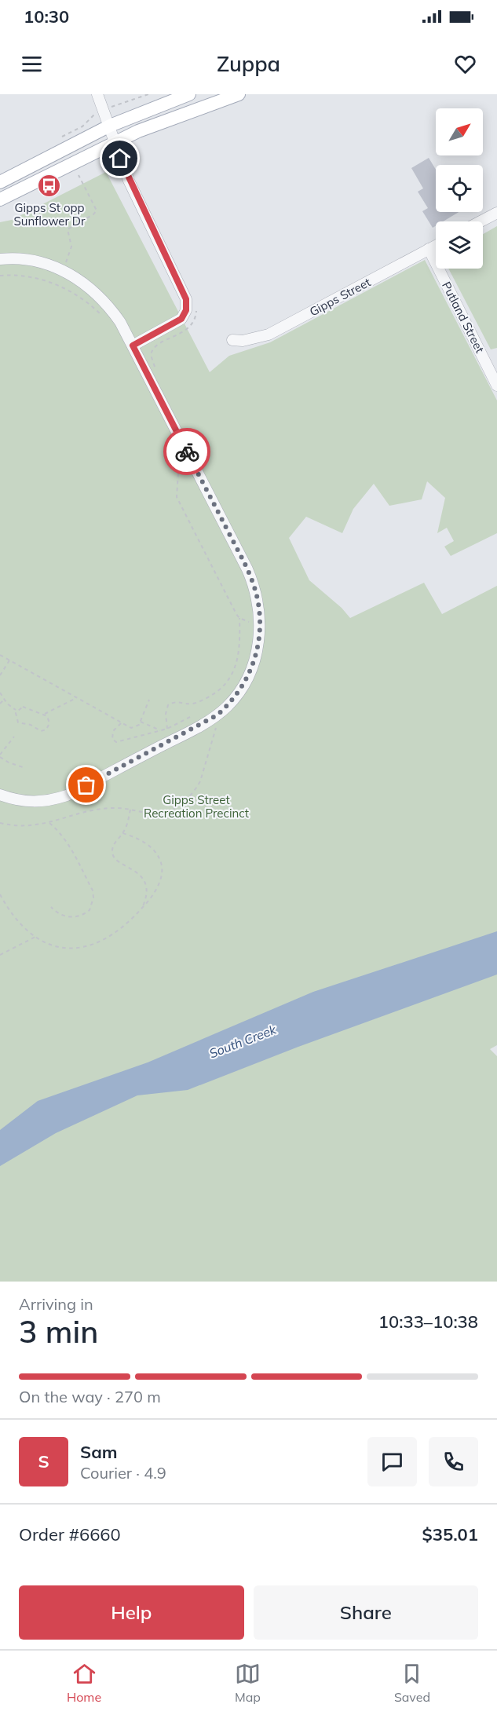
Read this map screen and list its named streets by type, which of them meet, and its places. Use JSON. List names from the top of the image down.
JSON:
{
  "streets": {
    "street": ["Gipps Street", "Putland Street"]
  },
  "crossings": [
    ["Gipps Street", "Putland Street"]
  ],
  "water": ["South Creek"],
  "parks": ["Gipps Street Recreation Precinct"],
  "places": {
    "bus stop": ["Gipps St opp Sunflower Dr"]
  },
  "north": "top right",
  "page": {
    "status": "10:30",
    "header": "Zuppa",
    "heading": ["3 min", "Arriving in", "10:33–10:38"],
    "panel": [
      "Sam",
      "Courier · 4.9",
      "Order #6660",
      "$35.01"
    ],
    "bar": "On the way · 270 m",
    "round": "S",
    "buttons": ["Help", "Share"],
    "tabs": ["Home", "Map", "Saved"]
  }
}
